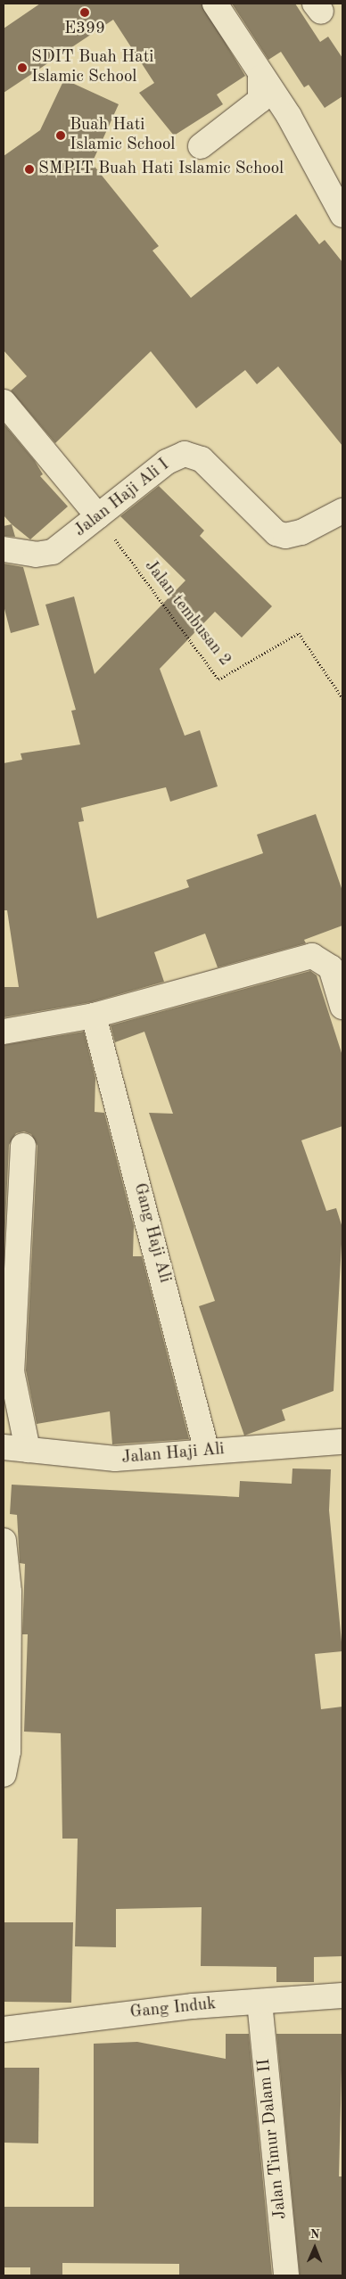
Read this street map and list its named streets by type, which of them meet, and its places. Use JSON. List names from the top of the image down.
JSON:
{
  "streets": {
    "street": [
      "Jalan Haji Ali I",
      "Gang Haji Ali",
      "Jalan Haji Ali",
      "Gang Induk",
      "Jalan Timur Dalam II"
    ],
    "path": ["Jalan tembusan 2"]
  },
  "crossings": [
    ["Jalan Haji Ali I", "Jalan tembusan 2"],
    ["Gang Haji Ali", "Jalan Haji Ali"],
    ["Gang Induk", "Jalan Timur Dalam II"]
  ],
  "places": [
    "E399",
    "SDIT Buah Hati Islamic School",
    "Buah Hati Islamic School",
    "SMPIT Buah Hati Islamic School"
  ],
  "north": "top"
}
